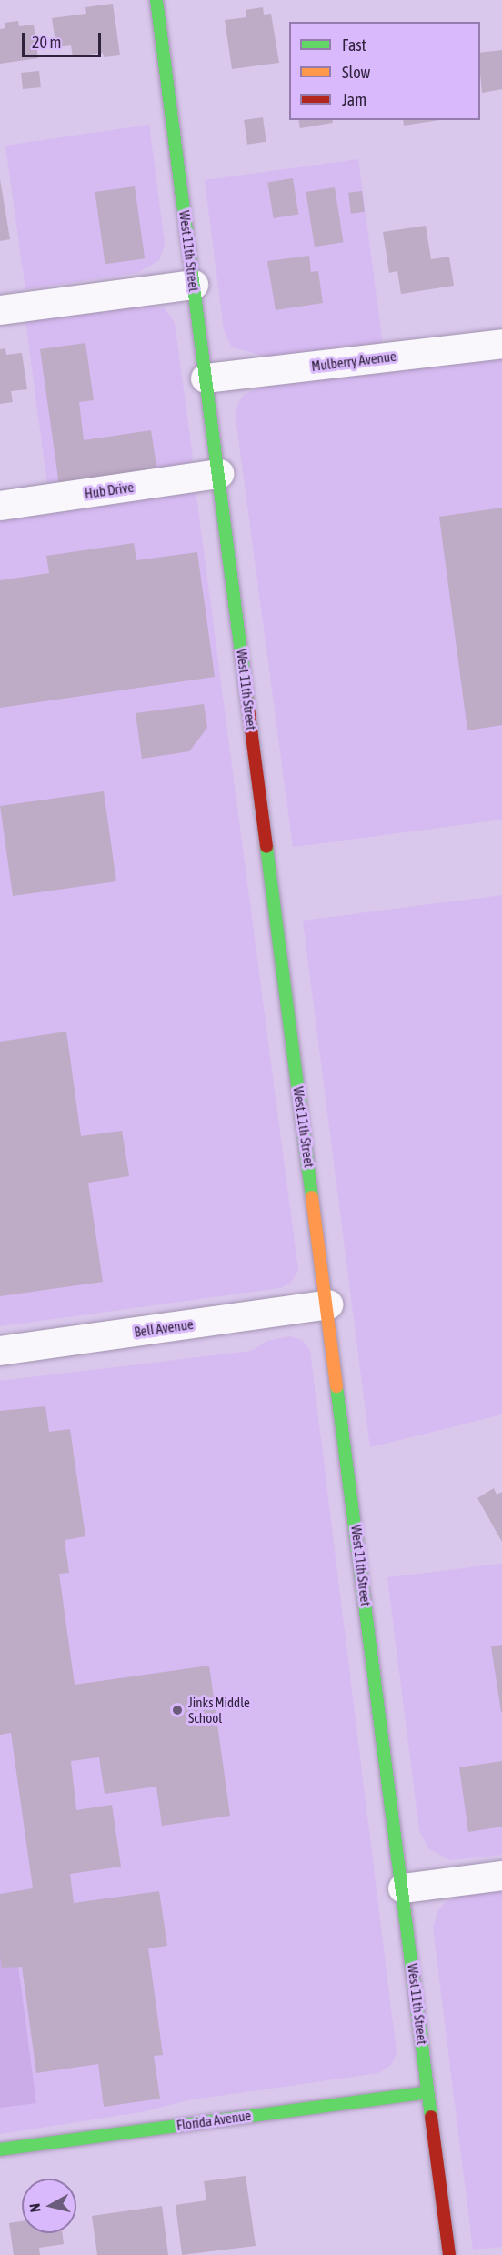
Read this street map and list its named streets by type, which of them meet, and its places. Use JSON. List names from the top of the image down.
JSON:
{
  "streets": {
    "main road": ["West 11th Street", "Florida Avenue"],
    "street": ["Mulberry Avenue", "Hub Drive", "Bell Avenue"]
  },
  "crossings": [
    ["West 11th Street", "Mulberry Avenue"],
    ["West 11th Street", "Hub Drive"],
    ["West 11th Street", "Bell Avenue"],
    ["West 11th Street", "Florida Avenue"]
  ],
  "places": ["Jinks Middle School"],
  "legend": ["Fast", "Slow", "Jam"],
  "scale_bar": "20 m",
  "north": "left"
}
